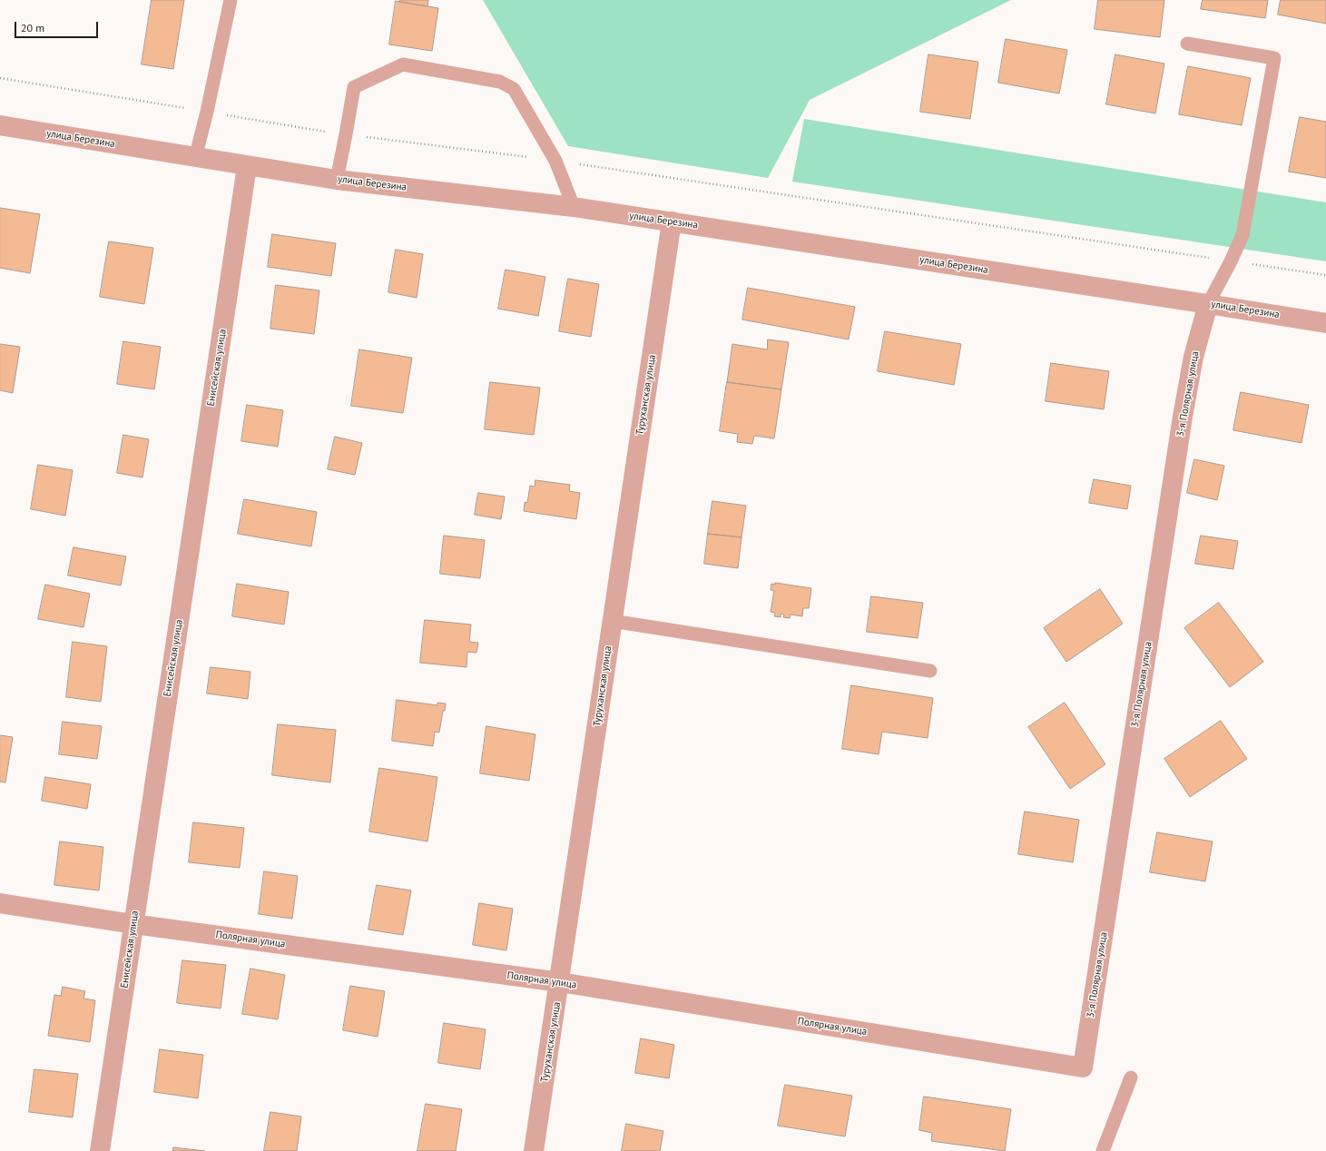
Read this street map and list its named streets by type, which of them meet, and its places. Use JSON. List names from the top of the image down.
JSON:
{
  "streets": {
    "street": [
      "улица Березина",
      "Енисейская улица",
      "3-я Полярная улица",
      "Туруханская улица",
      "Полярная улица"
    ]
  },
  "crossings": [
    ["улица Березина", "Енисейская улица"],
    ["улица Березина", "3-я Полярная улица"],
    ["улица Березина", "Туруханская улица"],
    ["Енисейская улица", "Полярная улица"],
    ["3-я Полярная улица", "Полярная улица"],
    ["Туруханская улица", "Полярная улица"]
  ],
  "scale_bar": "20 m"
}
